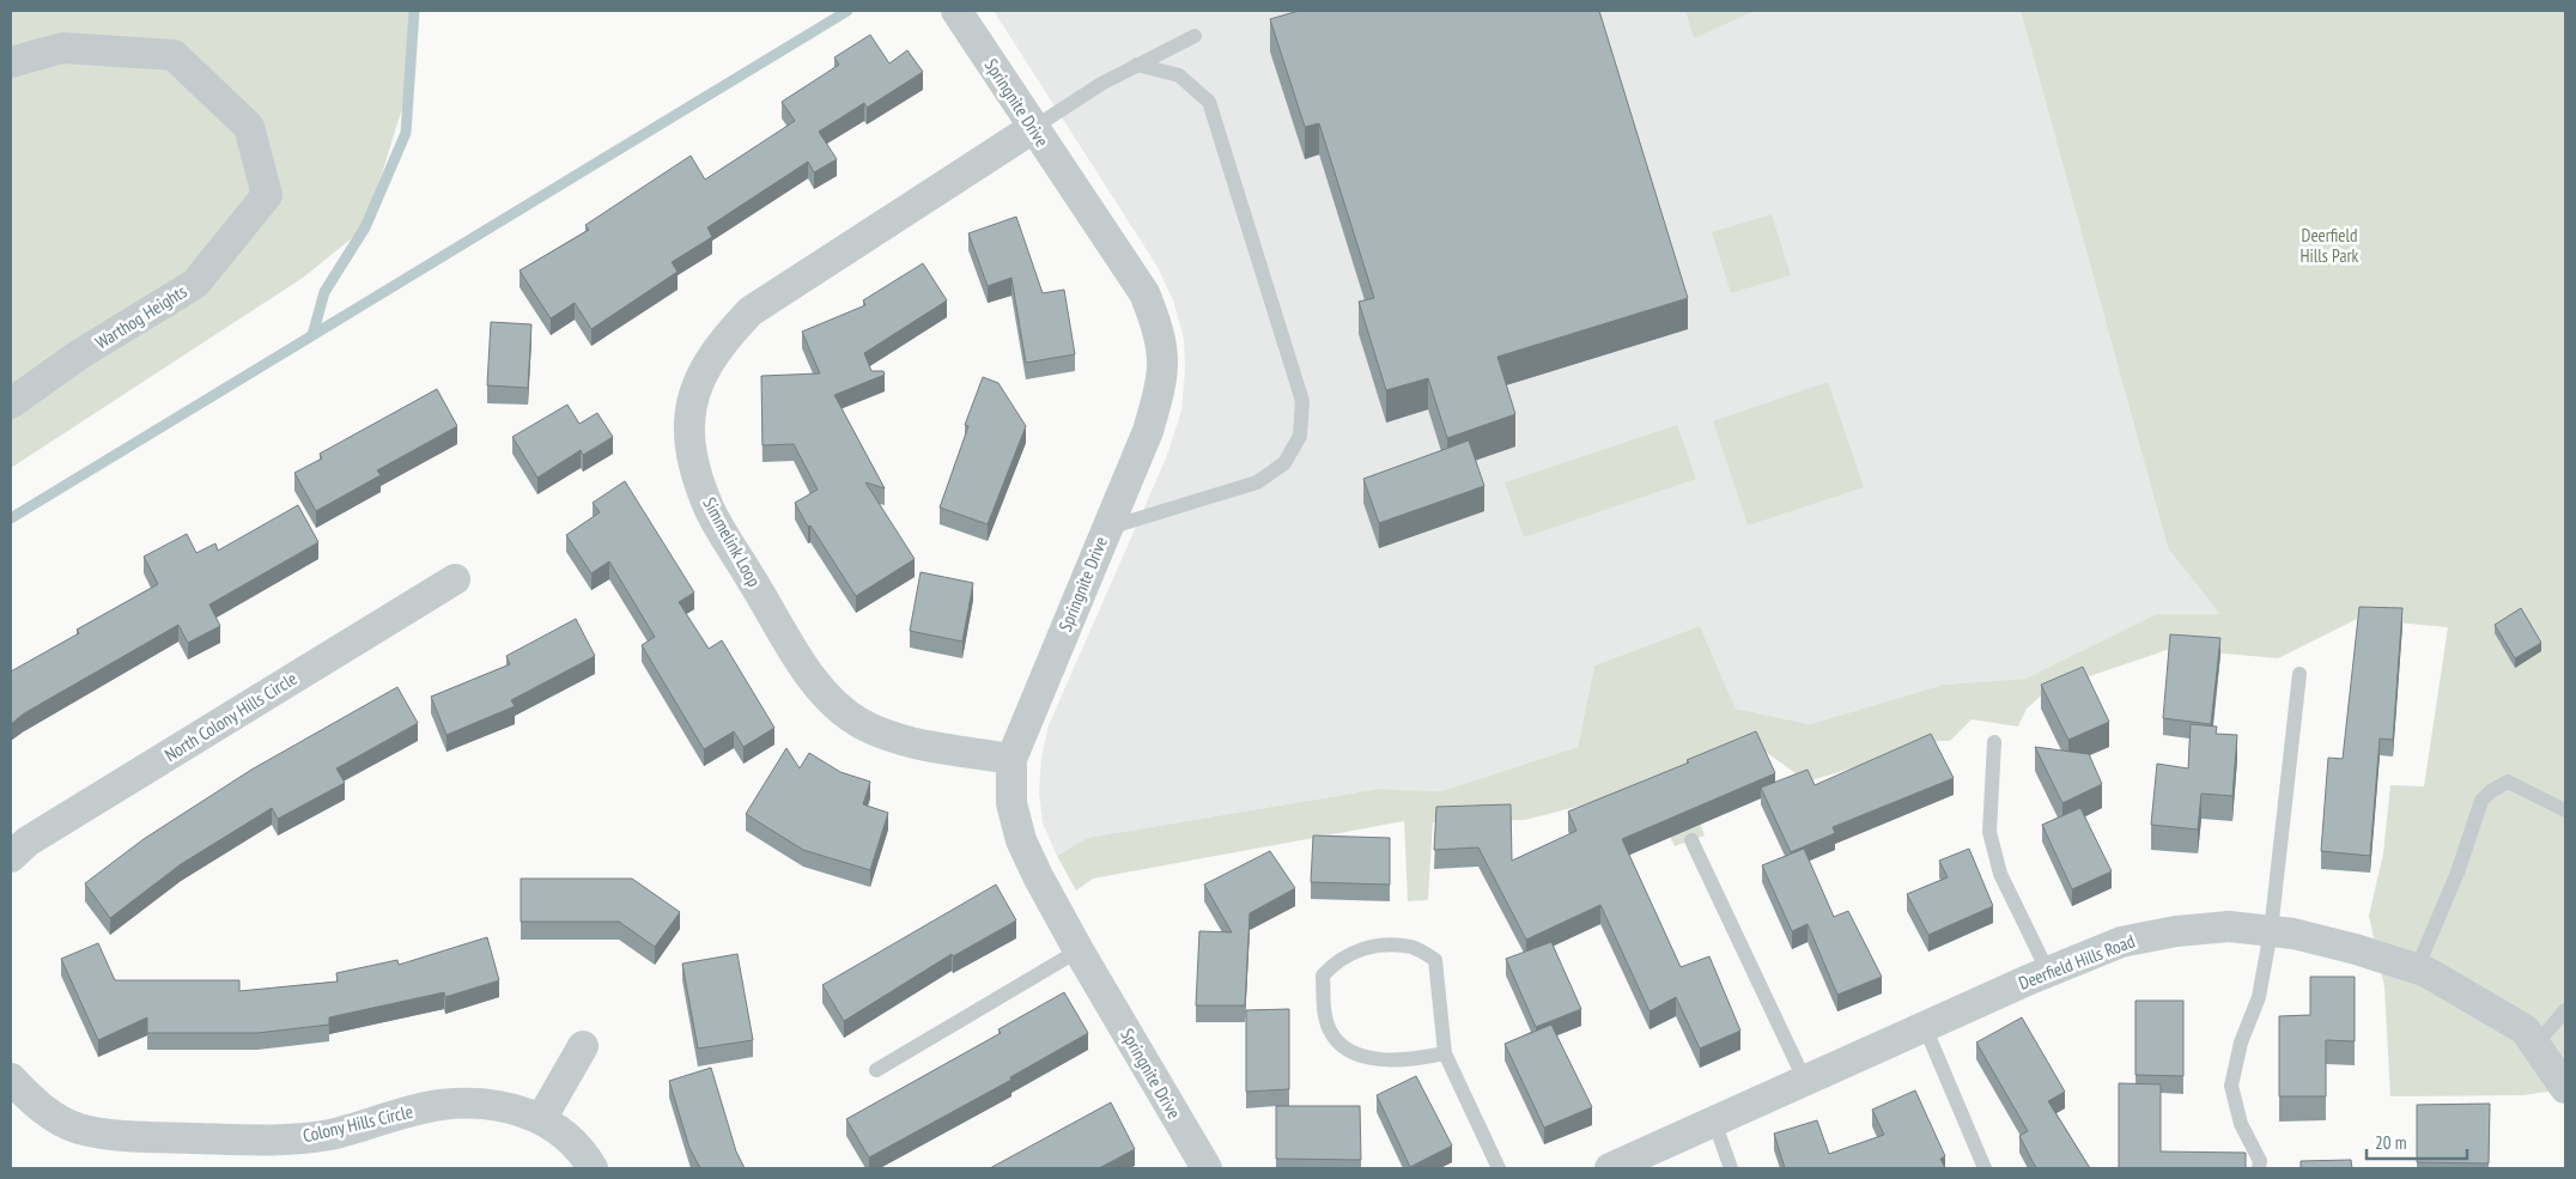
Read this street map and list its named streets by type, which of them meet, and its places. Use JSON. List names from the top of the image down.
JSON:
{
  "streets": {
    "street": [
      "Springnite Drive",
      "Warthog Heights",
      "Simmelink Loop",
      "North Colony Hills Circle",
      "Deerfield Hills Road",
      "Colony Hills Circle"
    ]
  },
  "crossings": [
    ["Springnite Drive", "Simmelink Loop"]
  ],
  "parks": ["Deerfield Hills Park"],
  "scale_bar": "20 m"
}
